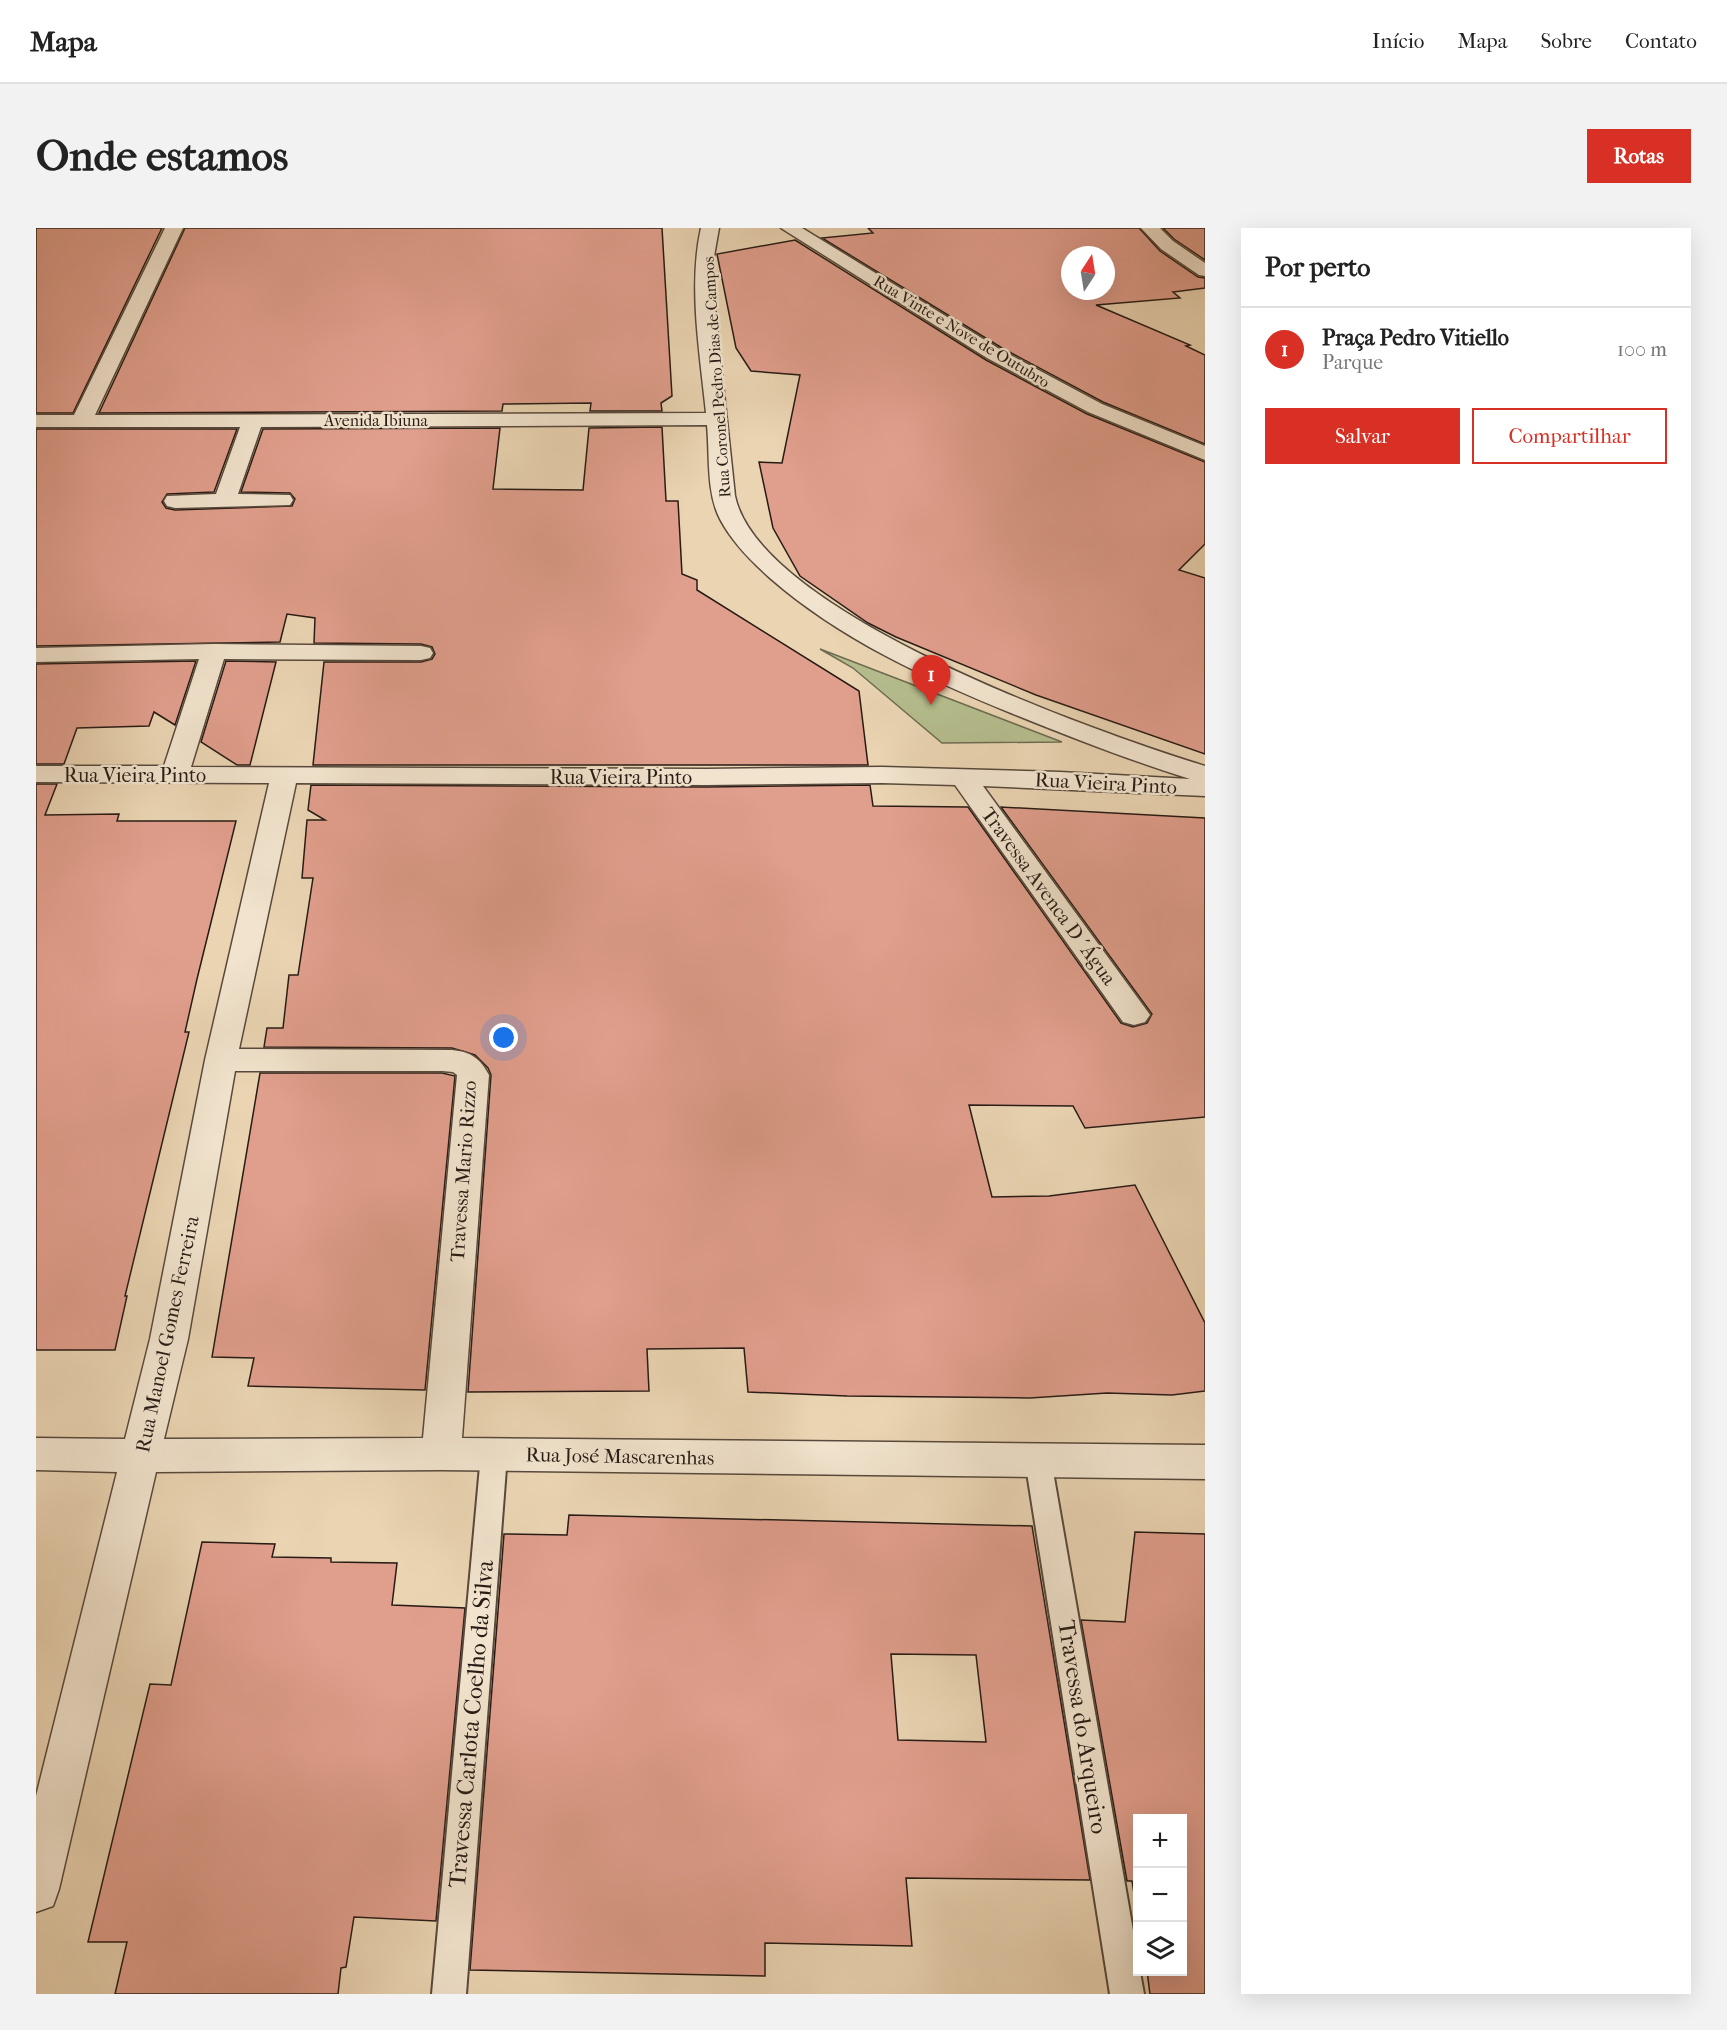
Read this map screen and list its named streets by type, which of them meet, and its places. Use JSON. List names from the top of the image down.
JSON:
{
  "streets": {
    "street": [
      "Rua Vinte e Nove de Outubro",
      "Rua Coronel Pedro Dias de Campos",
      "Avenida Ibiuna",
      "Rua Vieira Pinto",
      "Travessa Avenca D´Água",
      "Travessa Mario Rizzo",
      "Rua Manoel Gomes Ferreira",
      "Rua José Mascarenhas"
    ],
    "lane": ["Travessa Carlota Coelho da Silva", "Travessa do Arqueiro"]
  },
  "crossings": [
    ["Rua Coronel Pedro Dias de Campos", "Avenida Ibiuna"],
    ["Rua Vieira Pinto", "Travessa Avenca D´Água"],
    ["Rua Vieira Pinto", "Rua Manoel Gomes Ferreira"],
    ["Travessa Mario Rizzo", "Rua Manoel Gomes Ferreira"],
    ["Travessa Mario Rizzo", "Rua José Mascarenhas"],
    ["Rua Manoel Gomes Ferreira", "Rua José Mascarenhas"],
    ["Rua José Mascarenhas", "Travessa Carlota Coelho da Silva"],
    ["Rua José Mascarenhas", "Travessa do Arqueiro"]
  ],
  "north": "top",
  "page": {
    "header": "Mapa",
    "nav": [
      "Início",
      "Mapa",
      "Sobre",
      "Contato"
    ],
    "buttons": [
      "Rotas",
      ["Salvar", "Compartilhar"]
    ],
    "title": "Onde estamos",
    "heading": "Por perto",
    "list": [
      {
        "mark": "1",
        "name": "Praça Pedro Vitiello",
        "note": "Parque",
        "value": "100 m"
      }
    ],
    "pins": "1",
    "map_buttons": ["+", "−"]
  }
}
